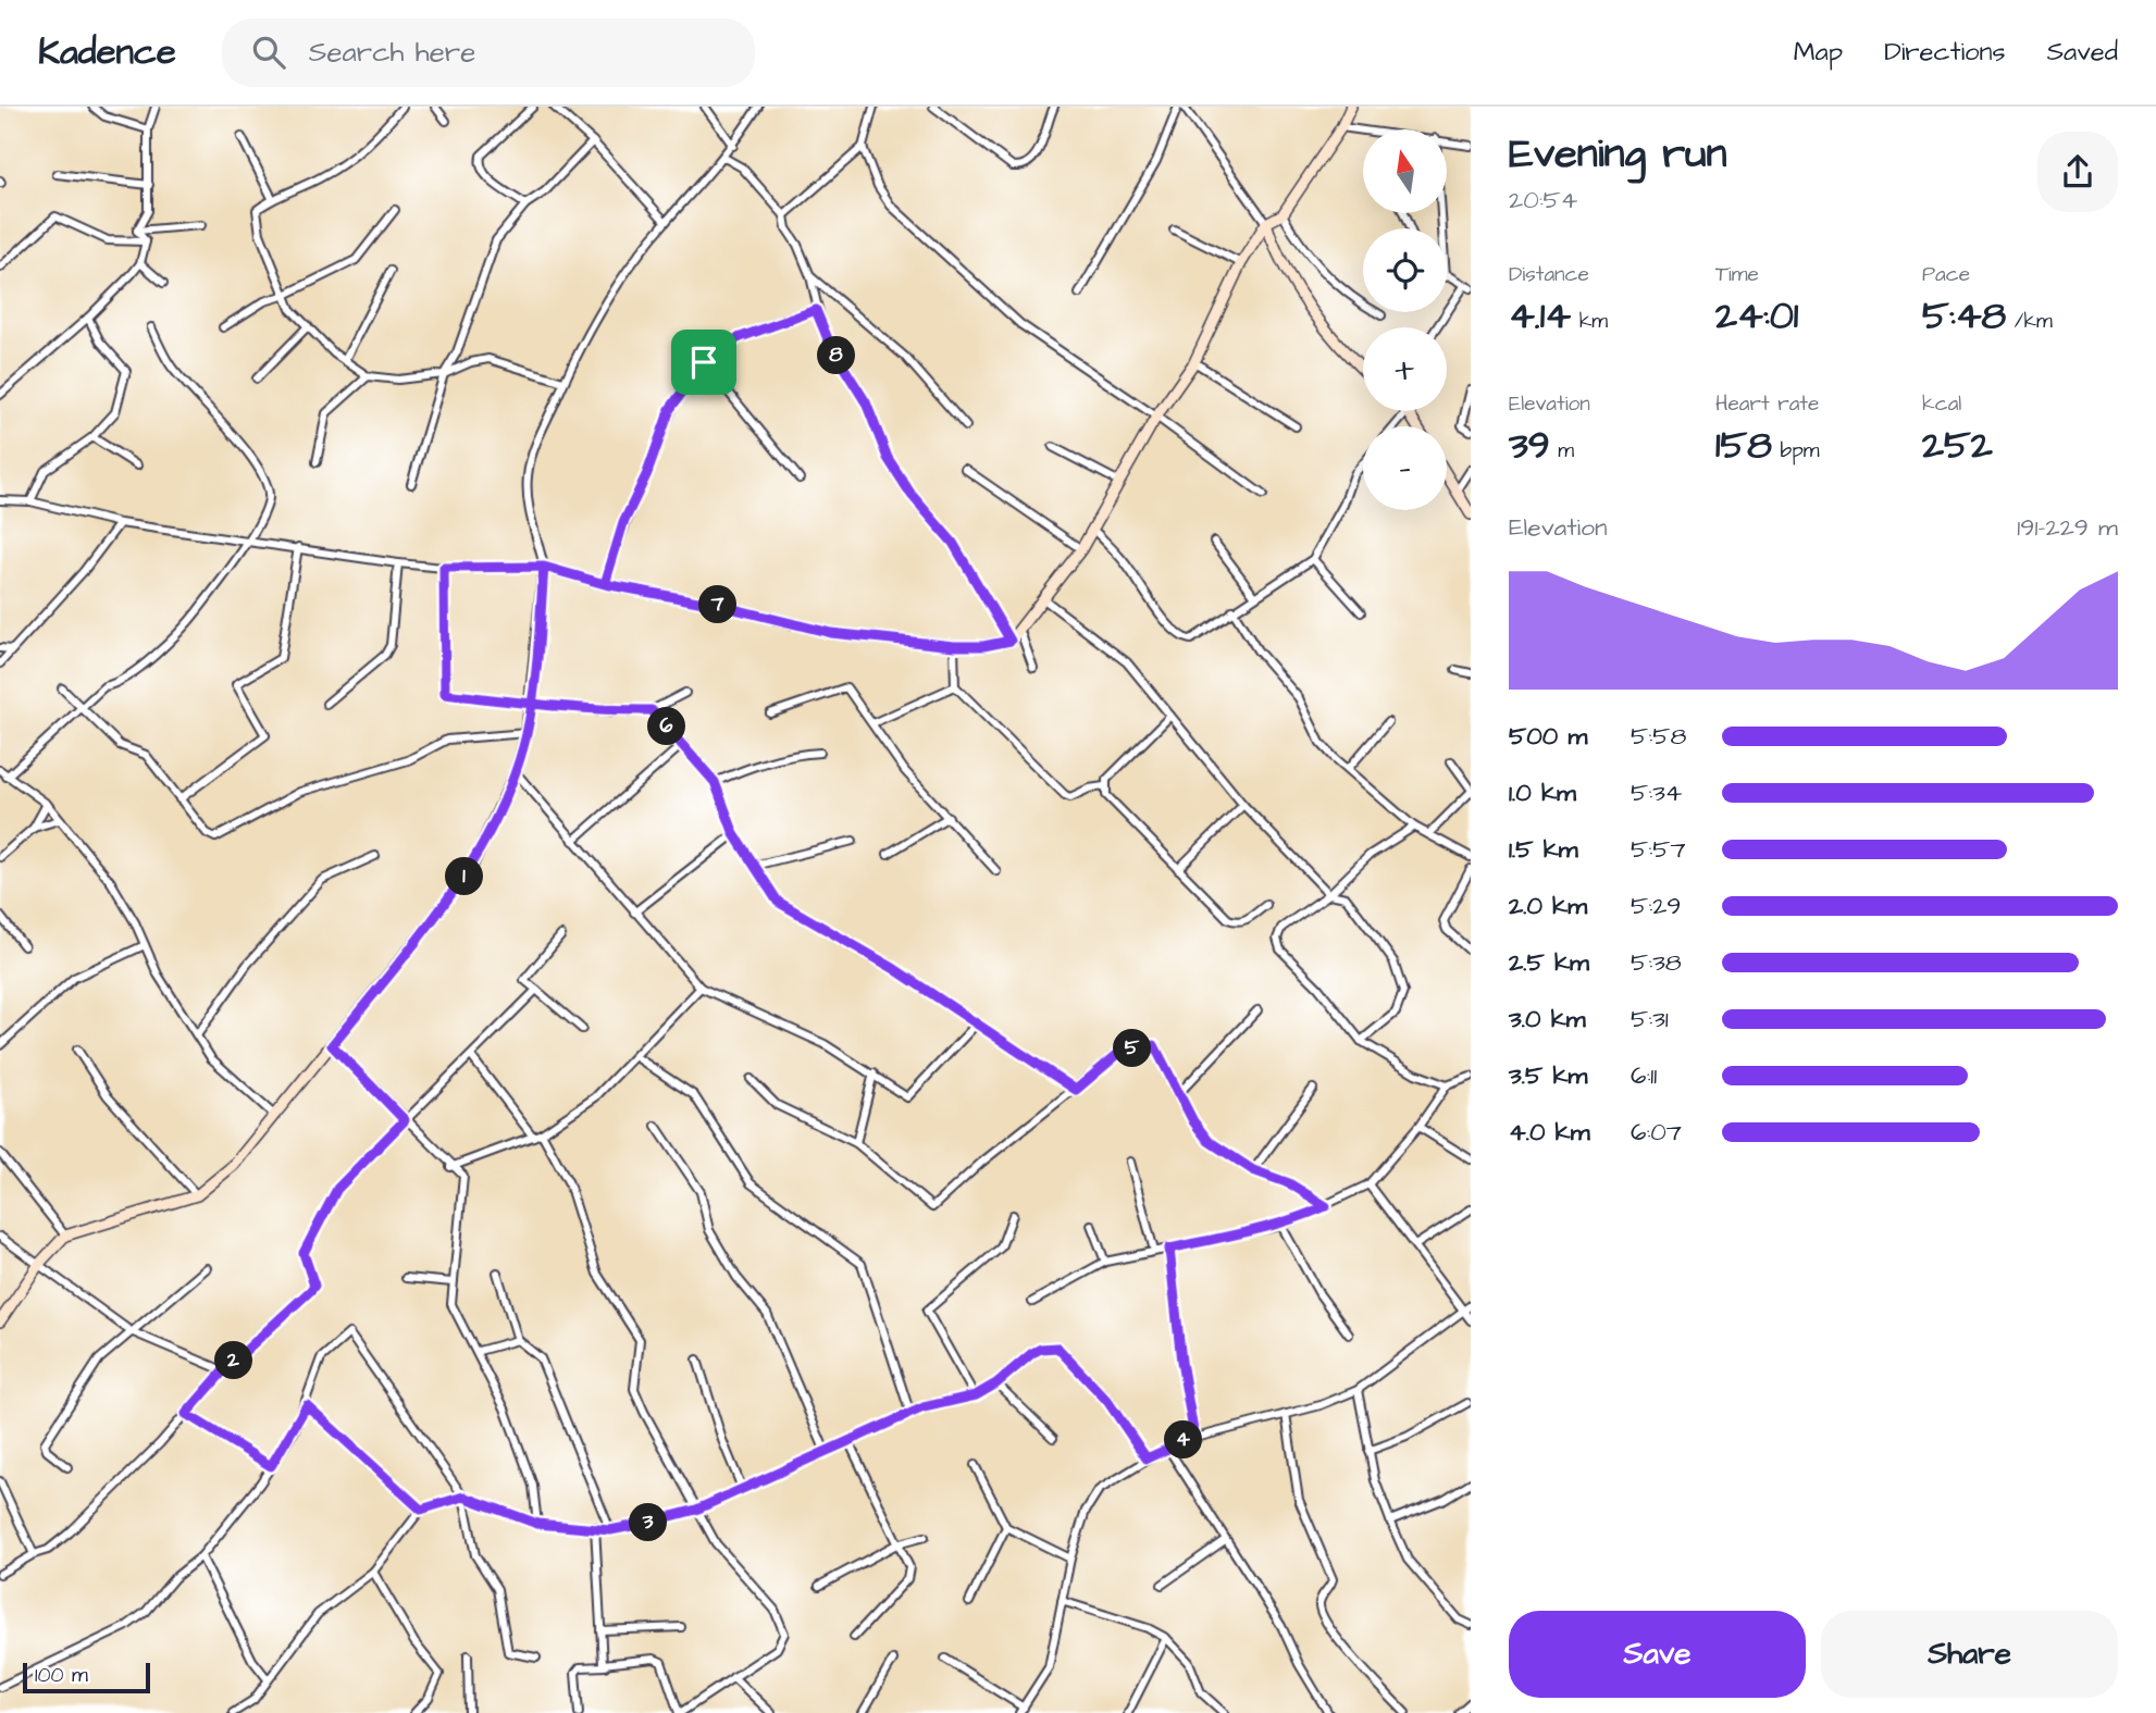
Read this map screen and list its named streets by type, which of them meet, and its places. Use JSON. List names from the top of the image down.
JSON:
{
  "scale_bar": "100 m",
  "north": "top",
  "page": {
    "header": "Kadence",
    "search": "Search here",
    "nav": ["Map", "Directions", "Saved"],
    "heading": ["Evening run", "20:54"],
    "map_buttons": ["+", "−"],
    "stats": [
      ["Distance", "4.14 km"],
      ["Time", "24:01"],
      ["Pace", "5:48 /km"],
      ["Elevation", "39 m"],
      ["Heart rate", "158 bpm"],
      ["kcal", "252"]
    ],
    "pins": [
      "8",
      "7",
      "6",
      "1",
      "5",
      "2",
      "4",
      "3"
    ],
    "chart": ["Elevation", "191–229 m"],
    "list": [
      {
        "name": "500 m",
        "note": "5:58"
      },
      {
        "name": "1.0 km",
        "note": "5:34"
      },
      {
        "name": "1.5 km",
        "note": "5:57"
      },
      {
        "name": "2.0 km",
        "note": "5:29"
      },
      {
        "name": "2.5 km",
        "note": "5:38"
      },
      {
        "name": "3.0 km",
        "note": "5:31"
      },
      {
        "name": "3.5 km",
        "note": "6:11"
      },
      {
        "name": "4.0 km",
        "note": "6:07"
      }
    ],
    "buttons": ["Save", "Share"],
    "scale": "100 m"
  }
}
